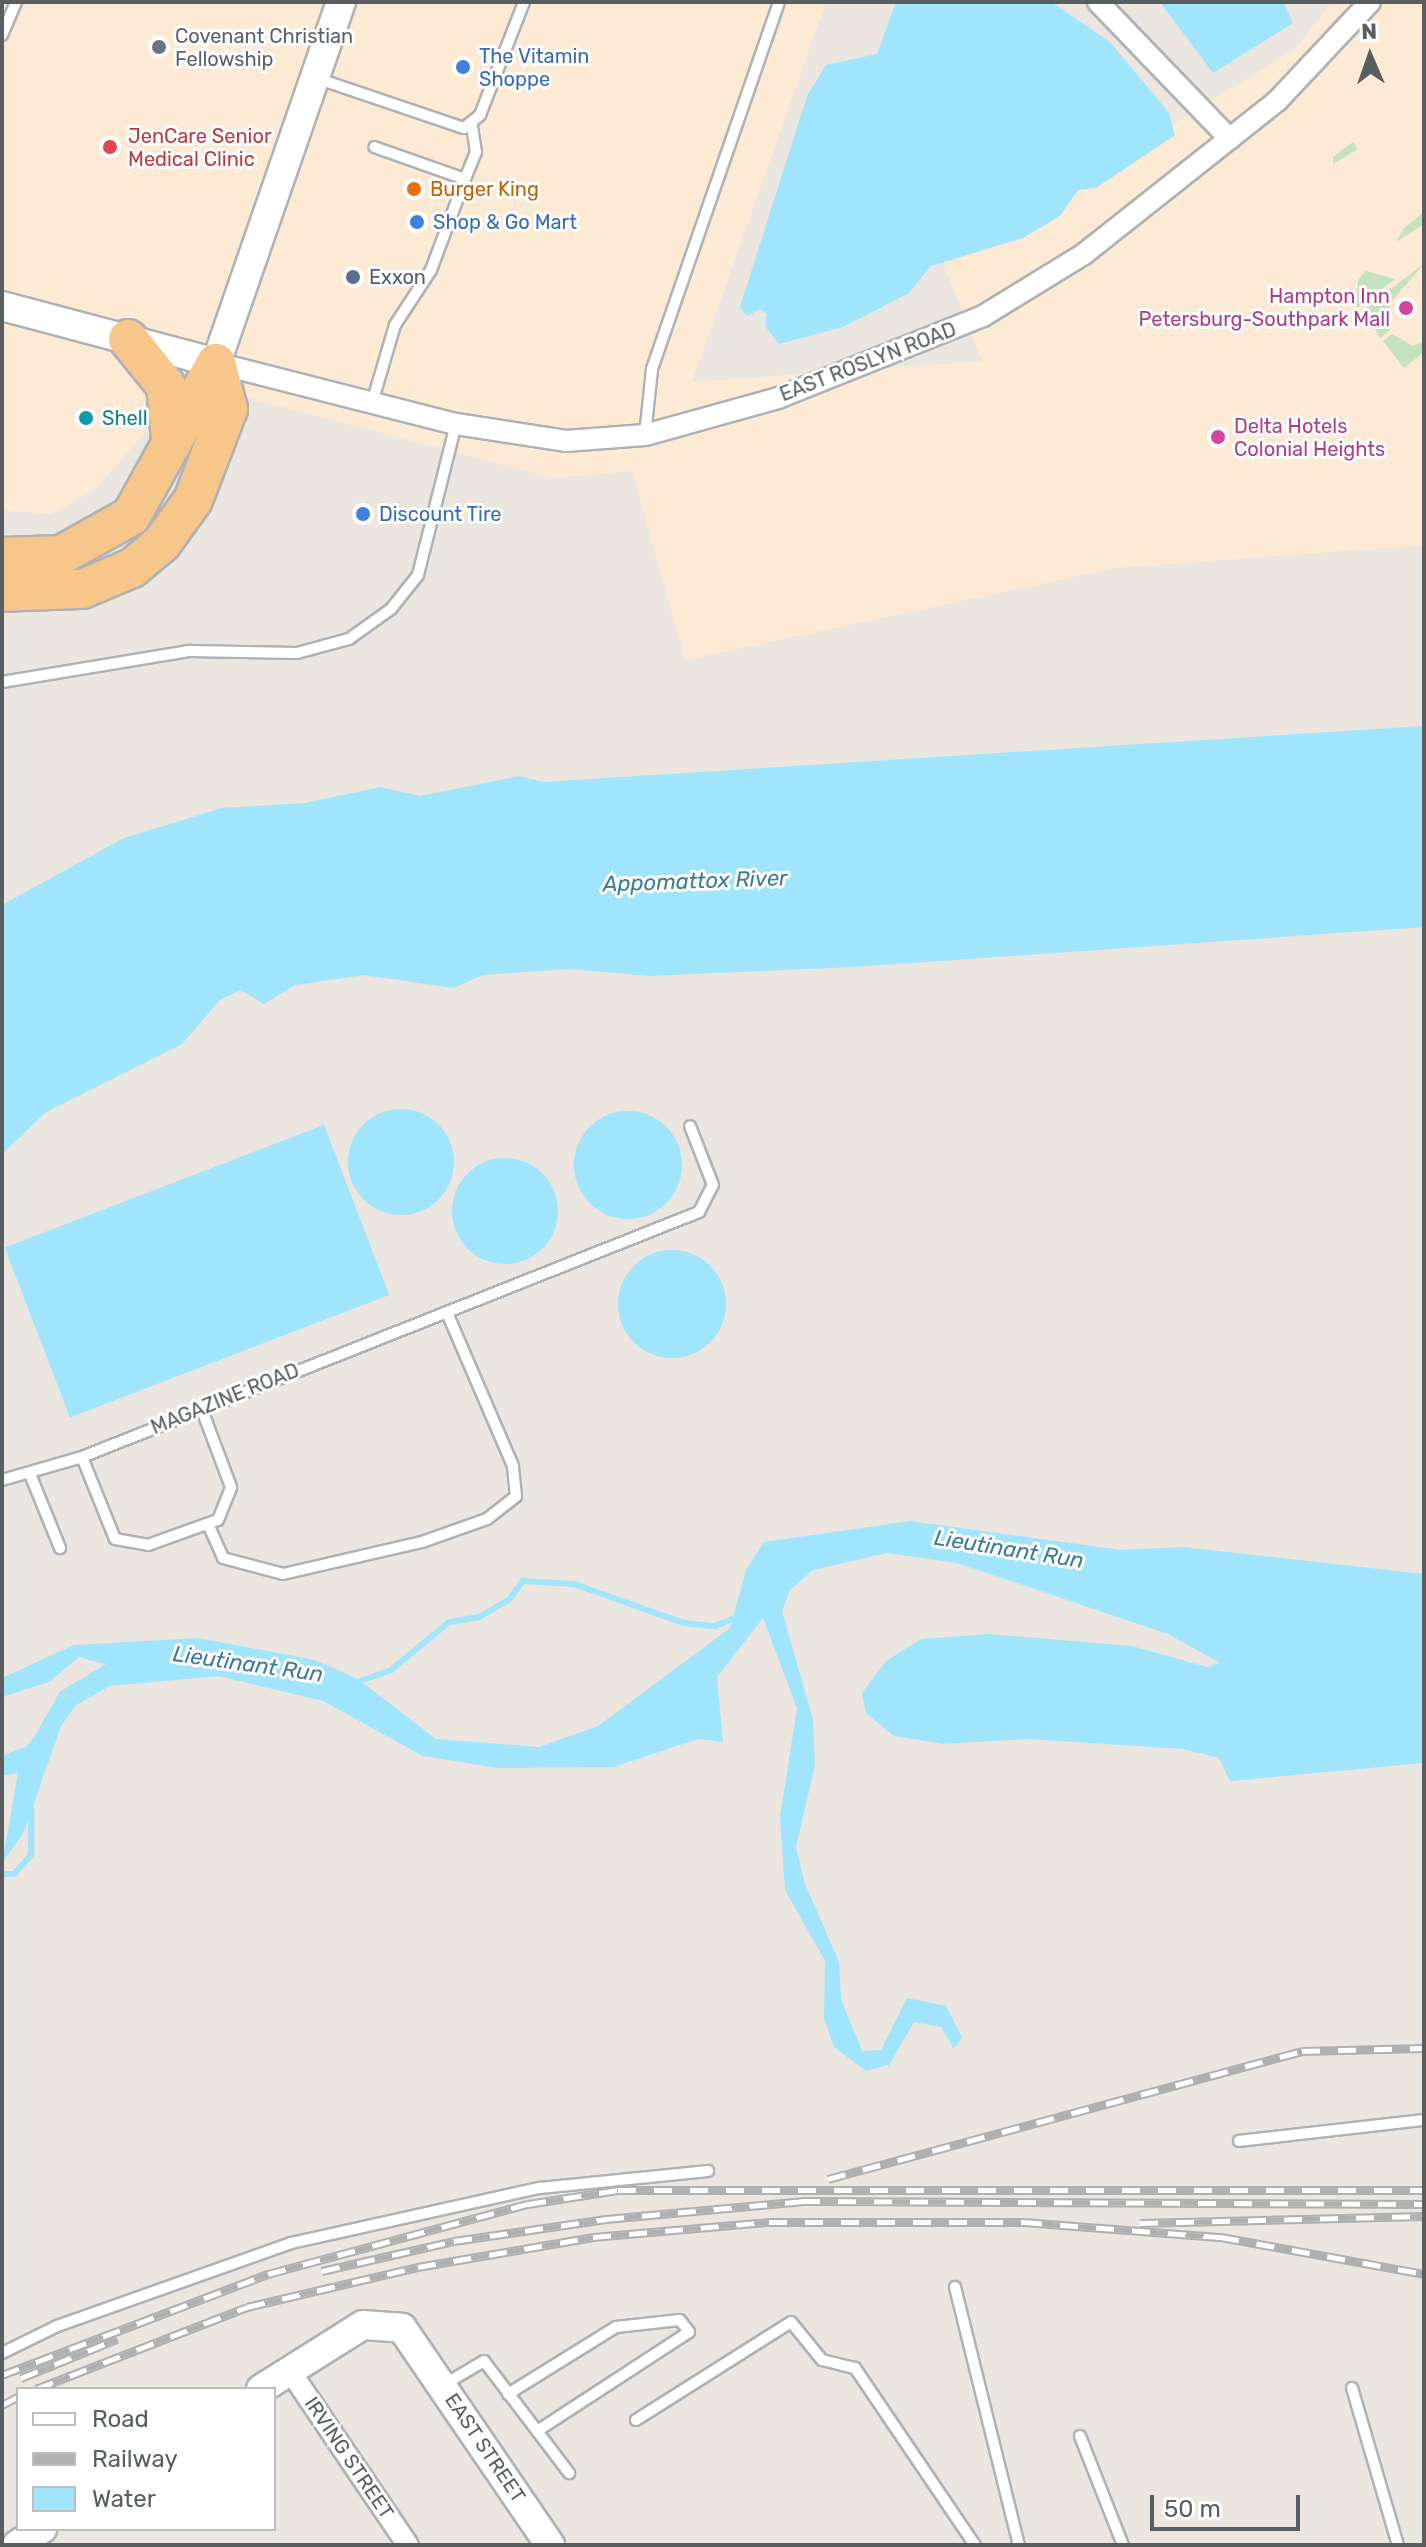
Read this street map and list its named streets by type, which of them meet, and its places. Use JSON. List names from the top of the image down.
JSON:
{
  "streets": {
    "main road": ["EAST STREET"],
    "street": ["EAST ROSLYN ROAD", "IRVING STREET"],
    "lane": ["MAGAZINE ROAD"]
  },
  "crossings": [
    ["EAST STREET", "IRVING STREET"]
  ],
  "water": ["Appomattox River", "Lieutinant Run"],
  "places": [
    "Covenant Christian Fellowship",
    "The Vitamin Shoppe",
    "JenCare Senior Medical Clinic",
    "Burger King",
    "Shop & Go Mart",
    "Exxon",
    "Hampton Inn Petersburg-Southpark Mall",
    "Shell",
    "Delta Hotels Colonial Heights",
    "Discount Tire"
  ],
  "legend": ["Road", "Railway", "Water"],
  "scale_bar": "50 m",
  "north": "top"
}
